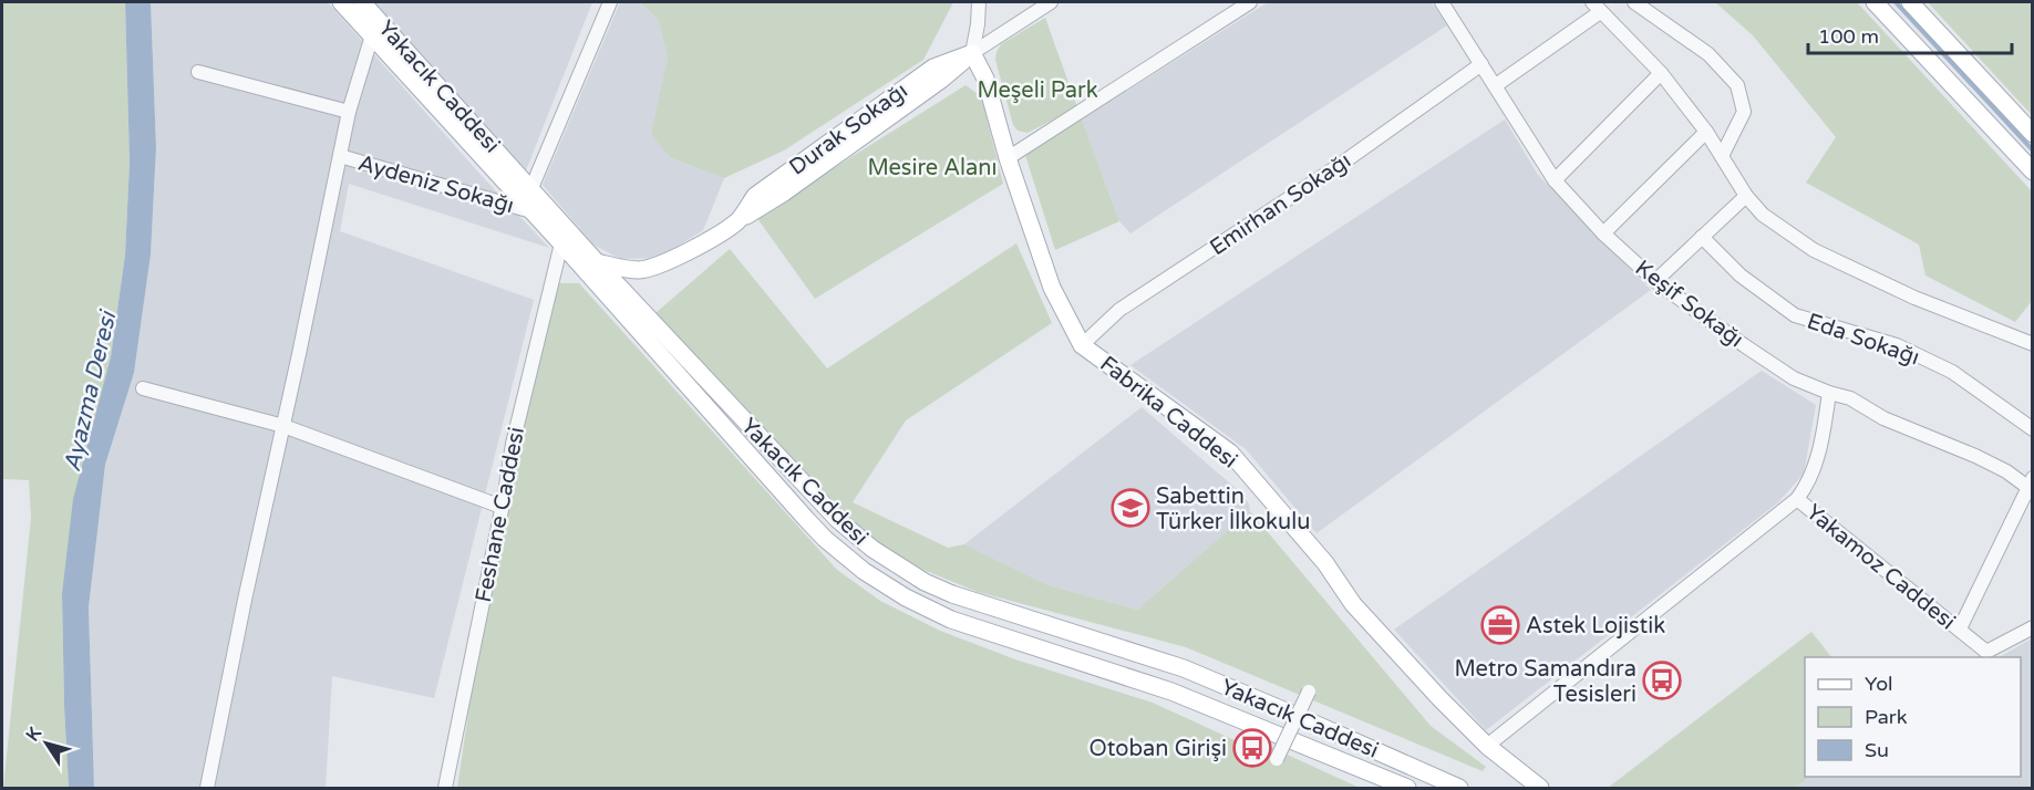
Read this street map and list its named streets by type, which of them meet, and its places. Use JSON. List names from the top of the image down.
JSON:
{
  "streets": {
    "main road": ["Yakacık Caddesi", "Durak Sokağı", "Fabrika Caddesi"],
    "street": [
      "Aydeniz Sokağı",
      "Emirhan Sokağı",
      "Keşif Sokağı",
      "Eda Sokağı",
      "Feshane Caddesi",
      "Yakamoz Caddesi"
    ]
  },
  "crossings": [
    ["Yakacık Caddesi", "Durak Sokağı"],
    ["Yakacık Caddesi", "Aydeniz Sokağı"],
    ["Yakacık Caddesi", "Feshane Caddesi"],
    ["Durak Sokağı", "Fabrika Caddesi"],
    ["Emirhan Sokağı", "Keşif Sokağı"],
    ["Emirhan Sokağı", "Fabrika Caddesi"]
  ],
  "water": ["Ayazma Deresi"],
  "parks": ["Meşeli Park", "Mesire Alanı"],
  "places": {
    "school or university": ["Sabettin Türker İlkokulu"],
    "office": ["Astek Lojistik"],
    "bus stop": ["Metro Samandıra Tesisleri", "Otoban Girişi"]
  },
  "legend": ["Yol", "Park", "Su"],
  "scale_bar": "100 m",
  "north": "top left"
}
